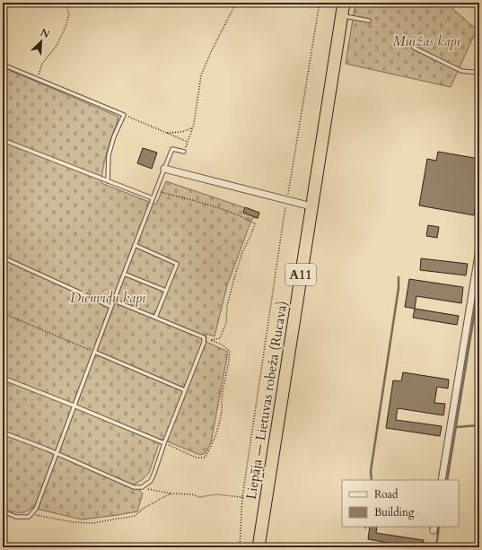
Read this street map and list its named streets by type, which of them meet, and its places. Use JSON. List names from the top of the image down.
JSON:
{
  "streets": {
    "highway": ["A11", "Liepāja — Lietuvas robeža (Rucava)"]
  },
  "parks": ["Muižas kapi", "Dienvidu kapi"],
  "legend": ["Road", "Building"],
  "north": "top right"
}
